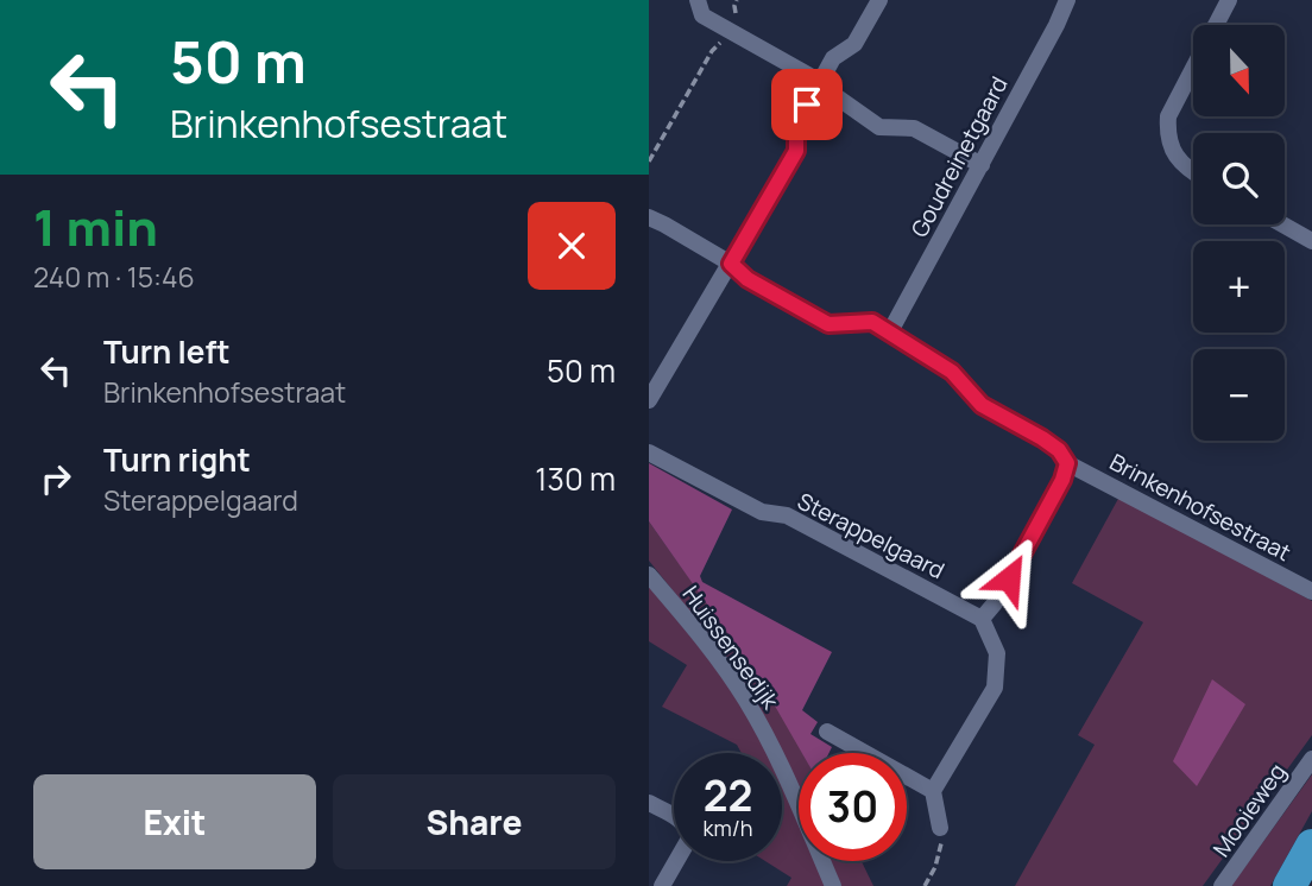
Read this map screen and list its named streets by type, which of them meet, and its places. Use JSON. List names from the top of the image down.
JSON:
{
  "streets": {
    "street": [
      "Goudreinetgaard",
      "Brinkenhofsestraat",
      "Sterappelgaard",
      "Huissensedijk",
      "Mooieweg"
    ]
  },
  "crossings": [
    ["Goudreinetgaard", "Brinkenhofsestraat"]
  ],
  "north": "bottom",
  "page": {
    "turn": ["50 m", "Brinkenhofsestraat"],
    "map_buttons": ["+", "−"],
    "heading": ["1 min", "240 m · 15:46"],
    "list": [
      {
        "name": "Turn left",
        "note": "Brinkenhofsestraat",
        "value": "50 m"
      },
      {
        "name": "Turn right",
        "note": "Sterappelgaard",
        "value": "130 m"
      }
    ],
    "speed": "22 km/h",
    "limit": "30",
    "buttons": ["Exit", "Share"]
  }
}
